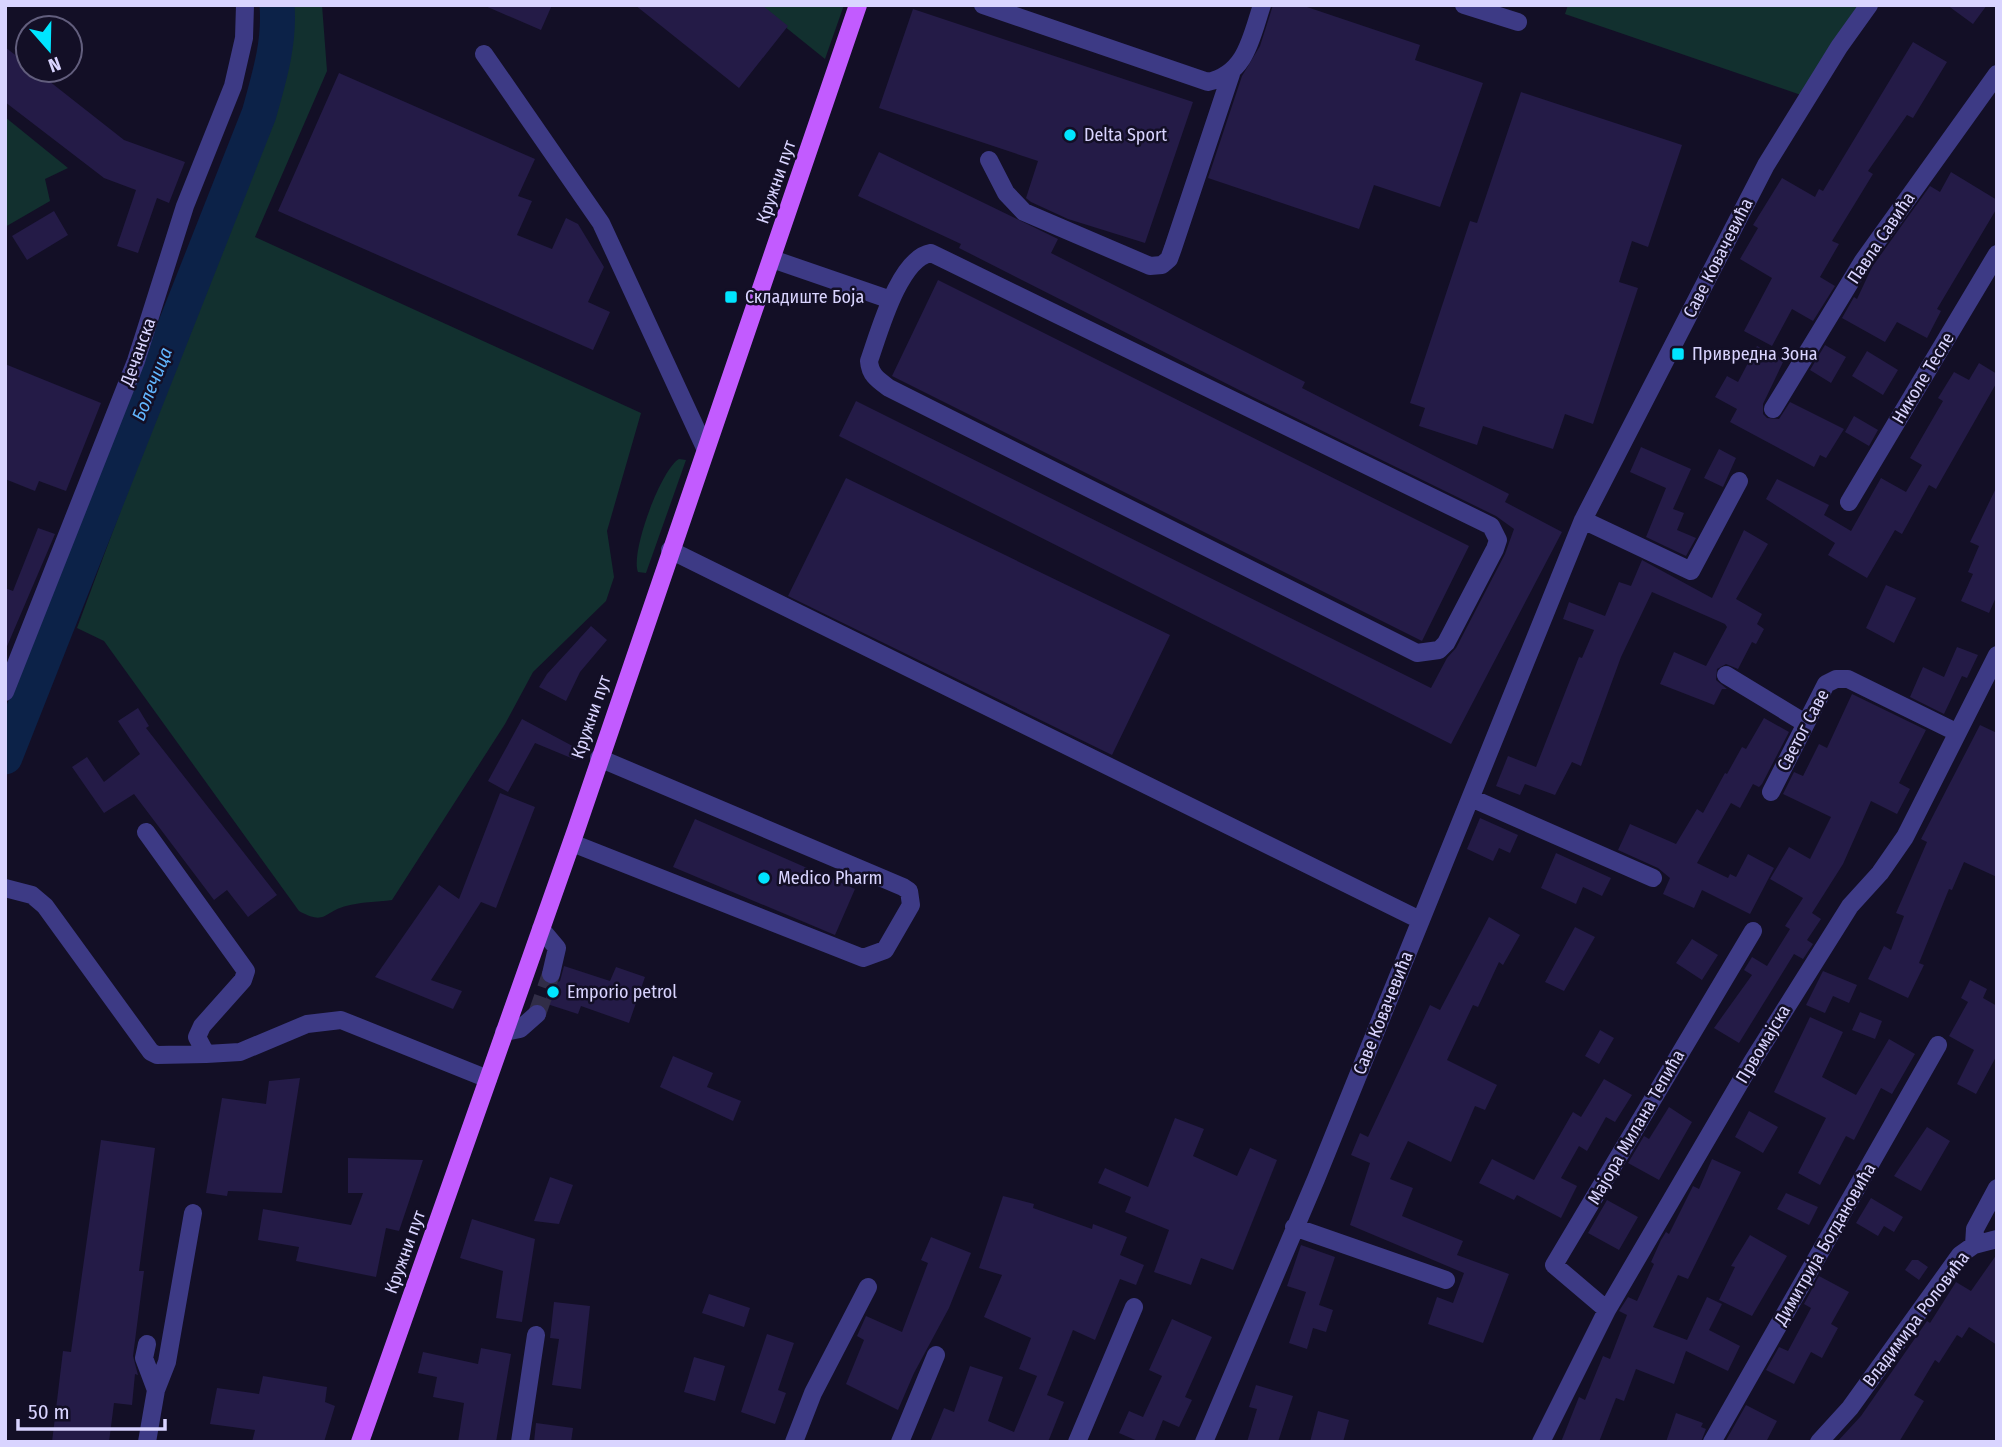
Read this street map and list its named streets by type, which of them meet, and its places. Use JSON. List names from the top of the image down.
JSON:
{
  "streets": {
    "main road": ["Кружни пут"],
    "street": [
      "Павла Савића",
      "Саве Ковачевића",
      "Дечанска",
      "Николе Тесле",
      "Светог Саве",
      "Првомајска",
      "Мајора Милана Тепића",
      "Димитрија Богдановића",
      "Владимира Роловића"
    ]
  },
  "crossings": [
    ["Светог Саве", "Првомајска"],
    ["Првомајска", "Мајора Милана Тепића"]
  ],
  "water": ["Болечица"],
  "places": {
    "other": ["Delta Sport", "Medico Pharm", "Emporio petrol"],
    "transit": ["Складиште Боја", "Привредна Зона"]
  },
  "scale_bar": "50 m",
  "north": "bottom"
}
